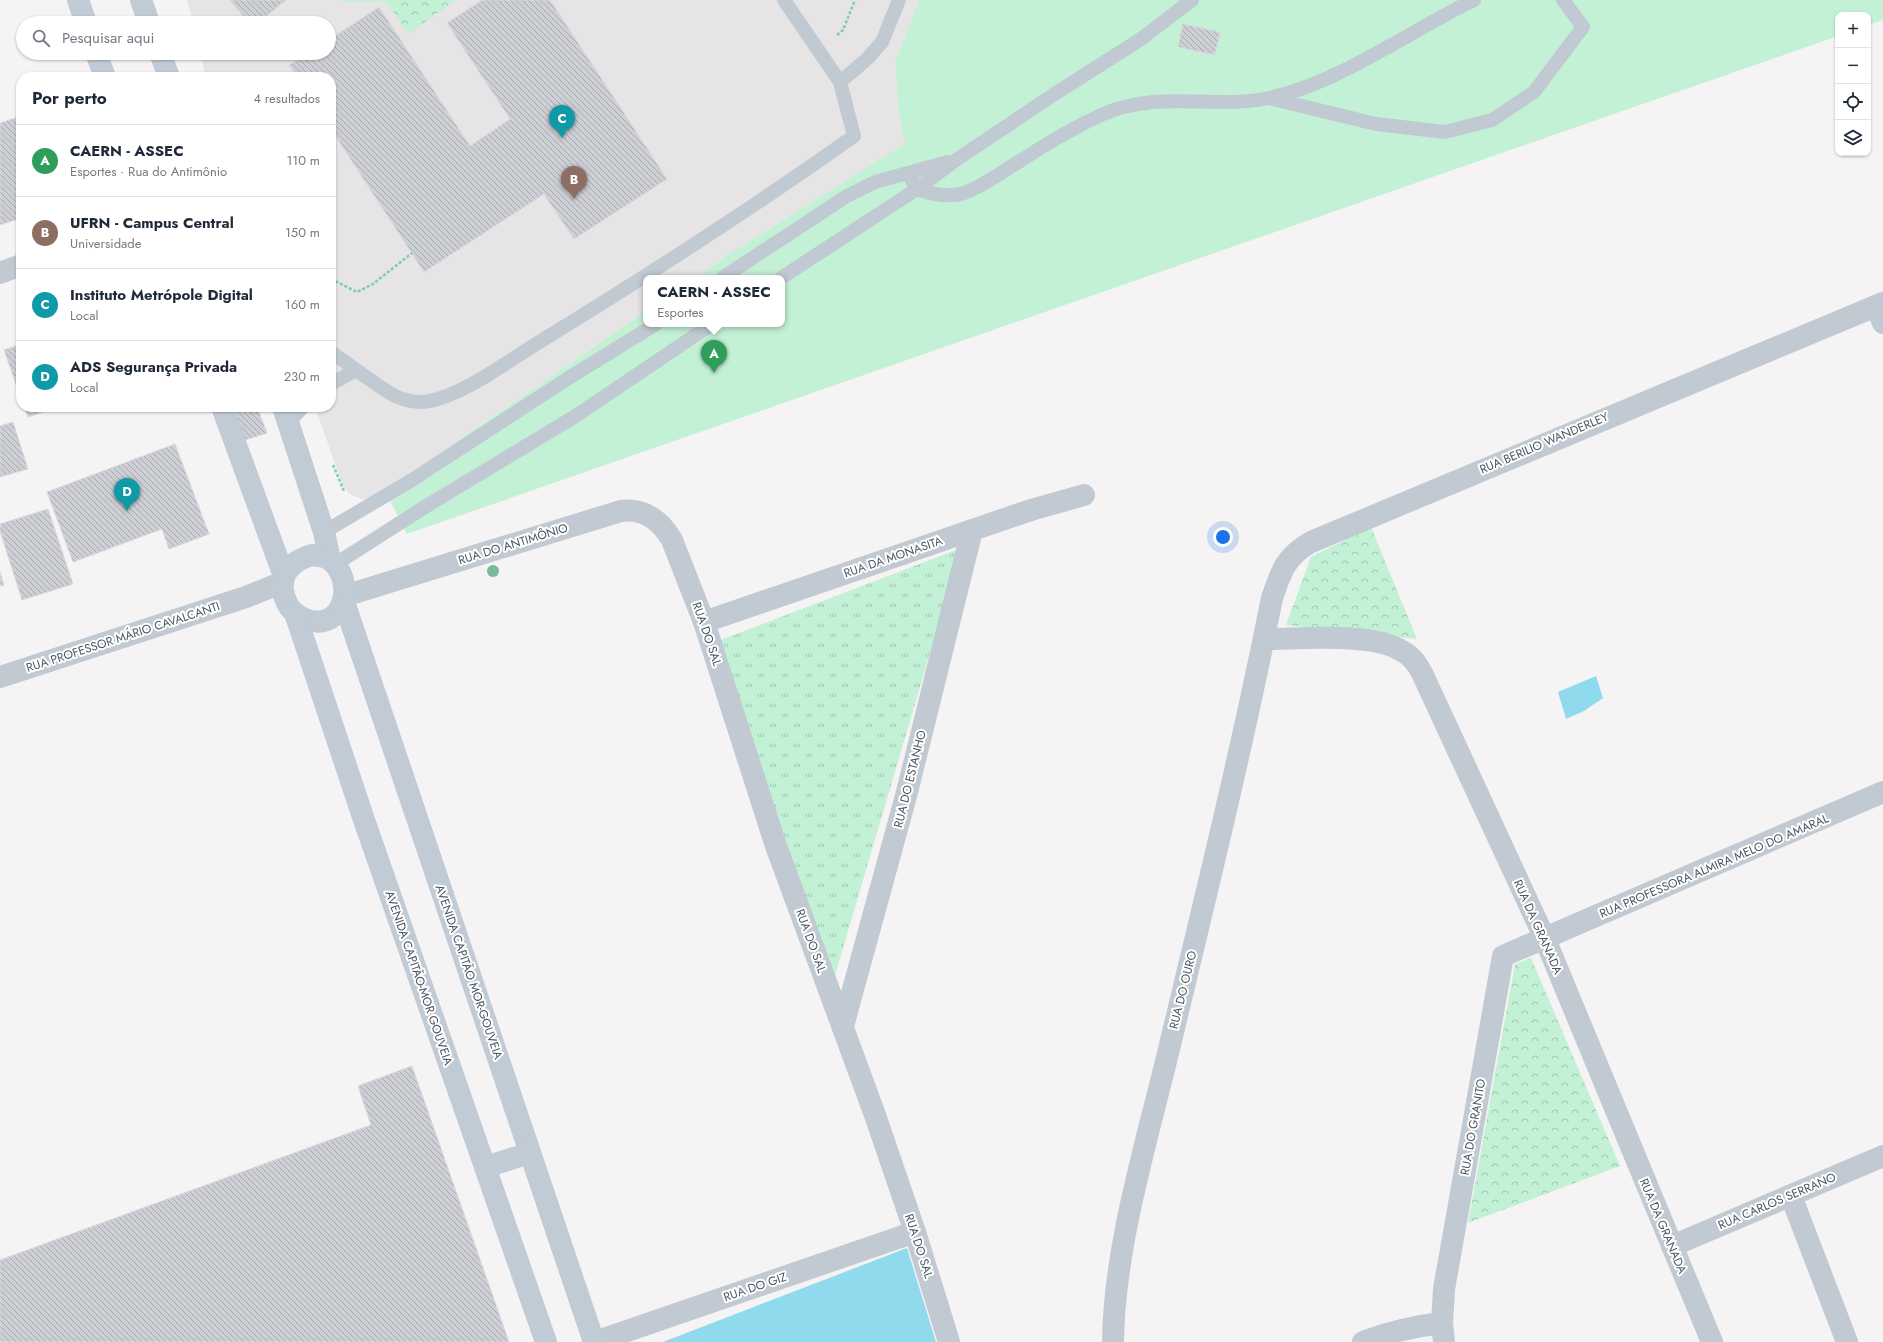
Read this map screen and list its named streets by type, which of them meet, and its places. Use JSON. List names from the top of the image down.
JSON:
{
  "streets": {
    "main road": ["AVENIDA CAPITÃO MOR-GOUVEIA", "AVENIDA CAPITÃO-MOR GOUVEIA"],
    "street": [
      "RUA BERILIO WANDERLEY",
      "RUA DO ANTIMÔNIO",
      "RUA DA MONASITA",
      "RUA DO SAL",
      "RUA PROFESSOR MÁRIO CAVALCANTI",
      "RUA DO ESTANHO",
      "RUA PROFESSORA ALMIRA MELO DO AMARAL",
      "RUA DA GRANADA",
      "RUA DO OURO",
      "RUA DO GRANITO",
      "RUA CARLOS SERRANO",
      "RUA DO GIZ"
    ]
  },
  "crossings": [
    ["RUA BERILIO WANDERLEY", "RUA DA GRANADA"],
    ["RUA BERILIO WANDERLEY", "RUA DO OURO"],
    ["RUA DO ANTIMÔNIO", "RUA DO SAL"],
    ["RUA DO ANTIMÔNIO", "RUA PROFESSOR MÁRIO CAVALCANTI"],
    ["RUA DO ANTIMÔNIO", "AVENIDA CAPITÃO MOR-GOUVEIA"],
    ["RUA DO ANTIMÔNIO", "AVENIDA CAPITÃO-MOR GOUVEIA"],
    ["RUA DA MONASITA", "RUA DO SAL"],
    ["RUA DA MONASITA", "RUA DO ESTANHO"],
    ["RUA DO SAL", "RUA DO ESTANHO"],
    ["RUA DO SAL", "RUA DO GIZ"],
    ["RUA PROFESSOR MÁRIO CAVALCANTI", "AVENIDA CAPITÃO MOR-GOUVEIA"],
    ["RUA PROFESSOR MÁRIO CAVALCANTI", "AVENIDA CAPITÃO-MOR GOUVEIA"],
    ["RUA PROFESSORA ALMIRA MELO DO AMARAL", "RUA DA GRANADA"],
    ["RUA PROFESSORA ALMIRA MELO DO AMARAL", "RUA DO GRANITO"],
    ["RUA DA GRANADA", "RUA DO OURO"],
    ["RUA DA GRANADA", "RUA DO GRANITO"],
    ["RUA DA GRANADA", "RUA CARLOS SERRANO"],
    ["AVENIDA CAPITÃO MOR-GOUVEIA", "AVENIDA CAPITÃO-MOR GOUVEIA"],
    ["AVENIDA CAPITÃO MOR-GOUVEIA", "RUA DO GIZ"]
  ],
  "page": {
    "map_buttons": ["+", "−"],
    "search": "Pesquisar aqui",
    "heading": ["Por perto", "4 resultados"],
    "pins": [
      "C",
      "B",
      "A",
      "D"
    ],
    "list": [
      {
        "mark": "A",
        "name": "CAERN - ASSEC",
        "note": "Esportes · Rua do Antimônio",
        "value": "110 m"
      },
      {
        "mark": "B",
        "name": "UFRN - Campus Central",
        "note": "Universidade",
        "value": "150 m"
      },
      {
        "mark": "C",
        "name": "Instituto Metrópole Digital",
        "note": "Local",
        "value": "160 m"
      },
      {
        "mark": "D",
        "name": "ADS Segurança Privada",
        "note": "Local",
        "value": "230 m"
      }
    ],
    "popup": ["CAERN - ASSEC", "Esportes"]
  }
}
